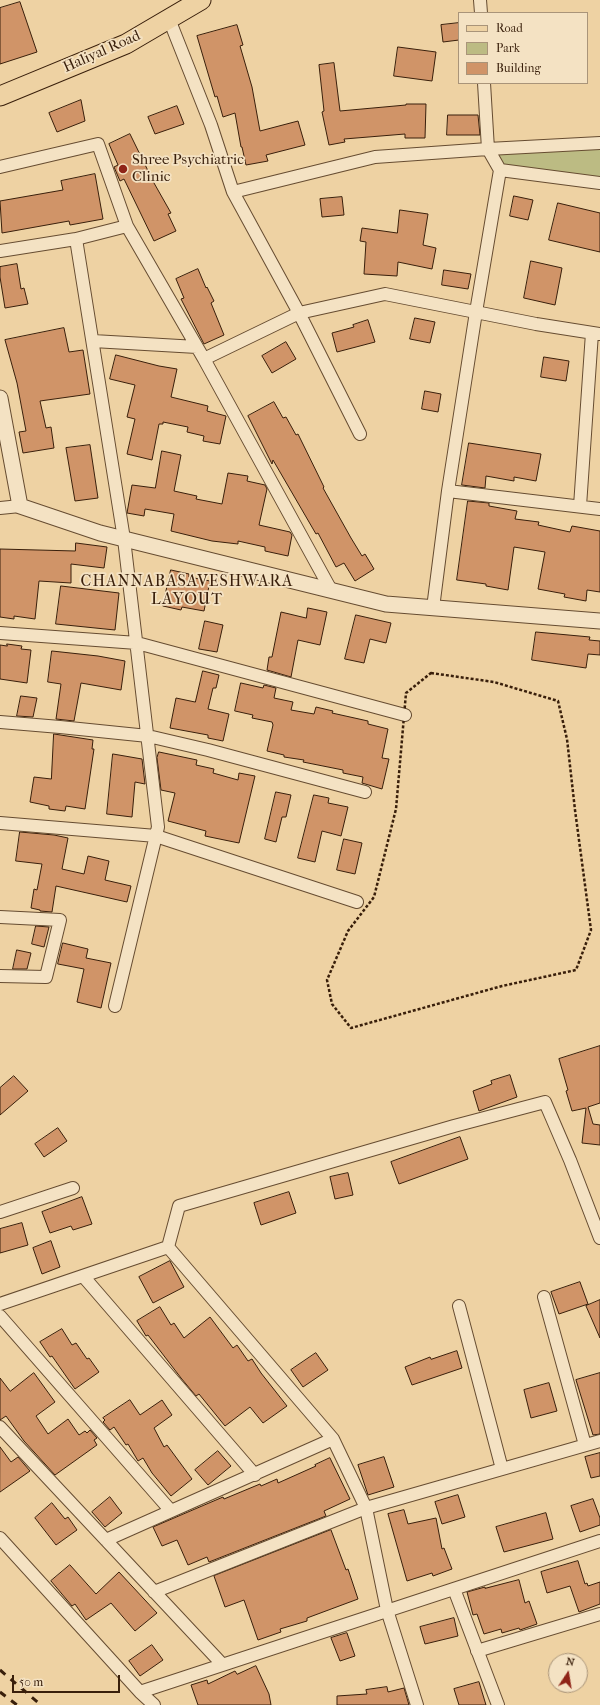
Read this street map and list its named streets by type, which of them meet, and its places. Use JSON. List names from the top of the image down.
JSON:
{
  "streets": {
    "main road": ["Haliyal Road"]
  },
  "districts": ["CHANNABASAVESHWARA LAYOUT"],
  "places": ["Shree Psychiatric Clinic"],
  "legend": ["Road", "Park", "Building"],
  "scale_bar": "50 m",
  "north": "top"
}
